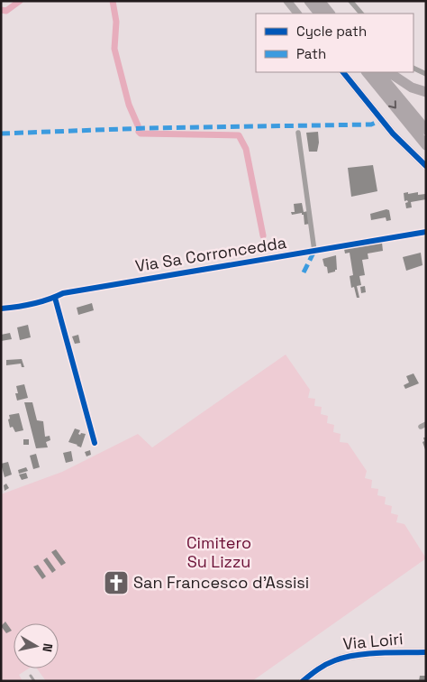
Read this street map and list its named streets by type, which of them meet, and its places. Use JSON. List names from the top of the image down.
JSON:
{
  "streets": {
    "street": ["Via Sa Corroncedda", "Via Loiri"]
  },
  "parks": ["Cimitero Su Lizzu"],
  "places": {
    "church": ["San Francesco d'Assisi"]
  },
  "legend": ["Cycle path", "Path"],
  "north": "right"
}
